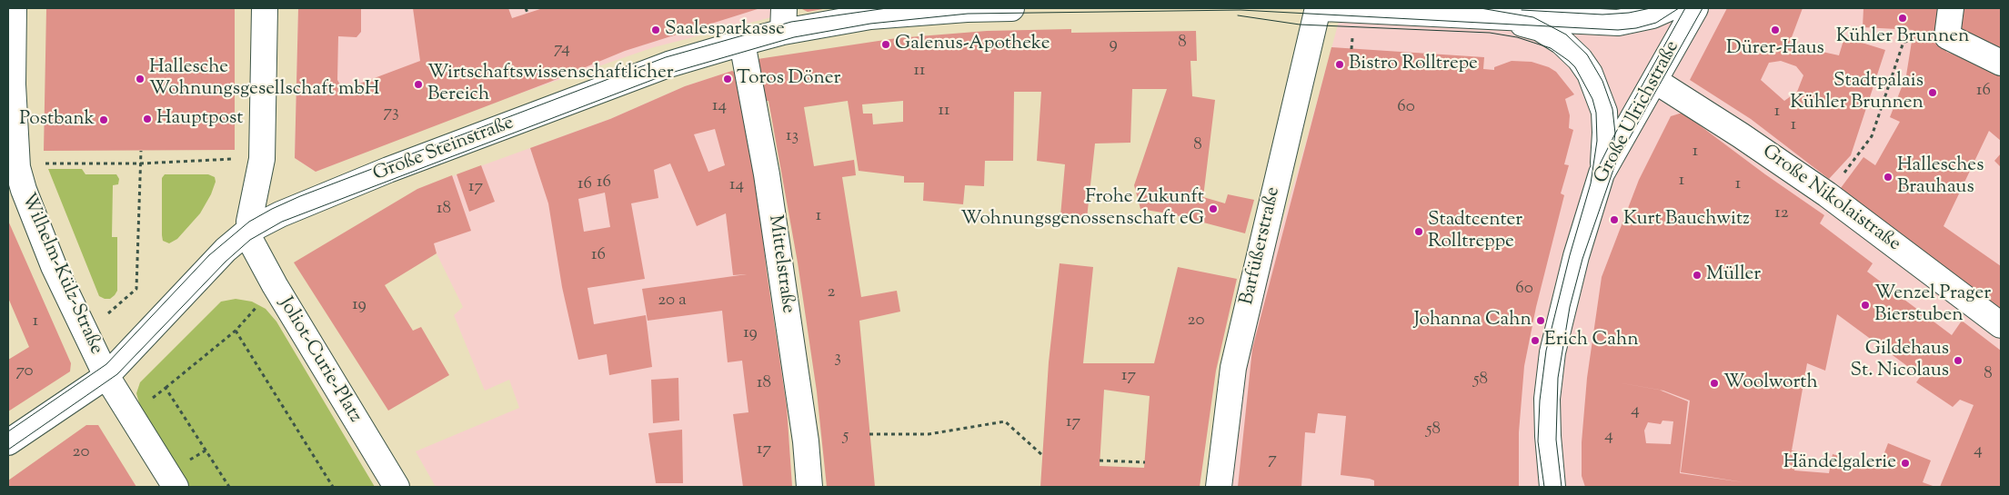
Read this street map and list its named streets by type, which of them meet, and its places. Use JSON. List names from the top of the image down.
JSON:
{
  "streets": {
    "street": [
      "Große Ulrichstraße",
      "Große Steinstraße",
      "Große Nikolaistraße",
      "Barfüßerstraße",
      "Mittelstraße",
      "Wilhelm-Külz-Straße",
      "Joliot-Curie-Platz"
    ]
  },
  "crossings": [
    ["Große Ulrichstraße", "Große Nikolaistraße"],
    ["Große Steinstraße", "Mittelstraße"],
    ["Große Steinstraße", "Wilhelm-Külz-Straße"],
    ["Große Steinstraße", "Joliot-Curie-Platz"]
  ],
  "places": [
    "Kühler Brunnen",
    "Saalesparkasse",
    "Dürer-Haus",
    "Galenus-Apotheke",
    "Bistro Rolltrepe",
    "Hallesche Wohnungsgesellschaft mbH",
    "Toros Döner",
    "Wirtschaftswissenschaftlicher Bereich",
    "Stadtpalais Kühler Brunnen",
    "Hauptpost",
    "Postbank",
    "Hallesches Brauhaus",
    "Frohe Zukunft Wohnungsgenossenschaft eG",
    "Kurt Bauchwitz",
    "Stadtcenter Rolltreppe",
    "Müller",
    "Wenzel Prager Bierstuben",
    "Johanna Cahn",
    "Erich Cahn",
    "Gildehaus St. Nicolaus",
    "Woolworth",
    "Händelgalerie"
  ],
  "house_numbers": [
    "8",
    "9",
    "74",
    "11",
    "16",
    "14",
    "60",
    "11",
    "1",
    "73",
    "1",
    "13",
    "8",
    "1",
    "1",
    "16",
    "16",
    "1",
    "14",
    "17",
    "18",
    "12",
    "1",
    "16",
    "60",
    "2",
    "20 a",
    "19",
    "20",
    "1",
    "19",
    "3",
    "70",
    "8",
    "17",
    "58",
    "18",
    "4",
    "17",
    "58",
    "5",
    "4",
    "17",
    "4",
    "20",
    "7"
  ]
}
